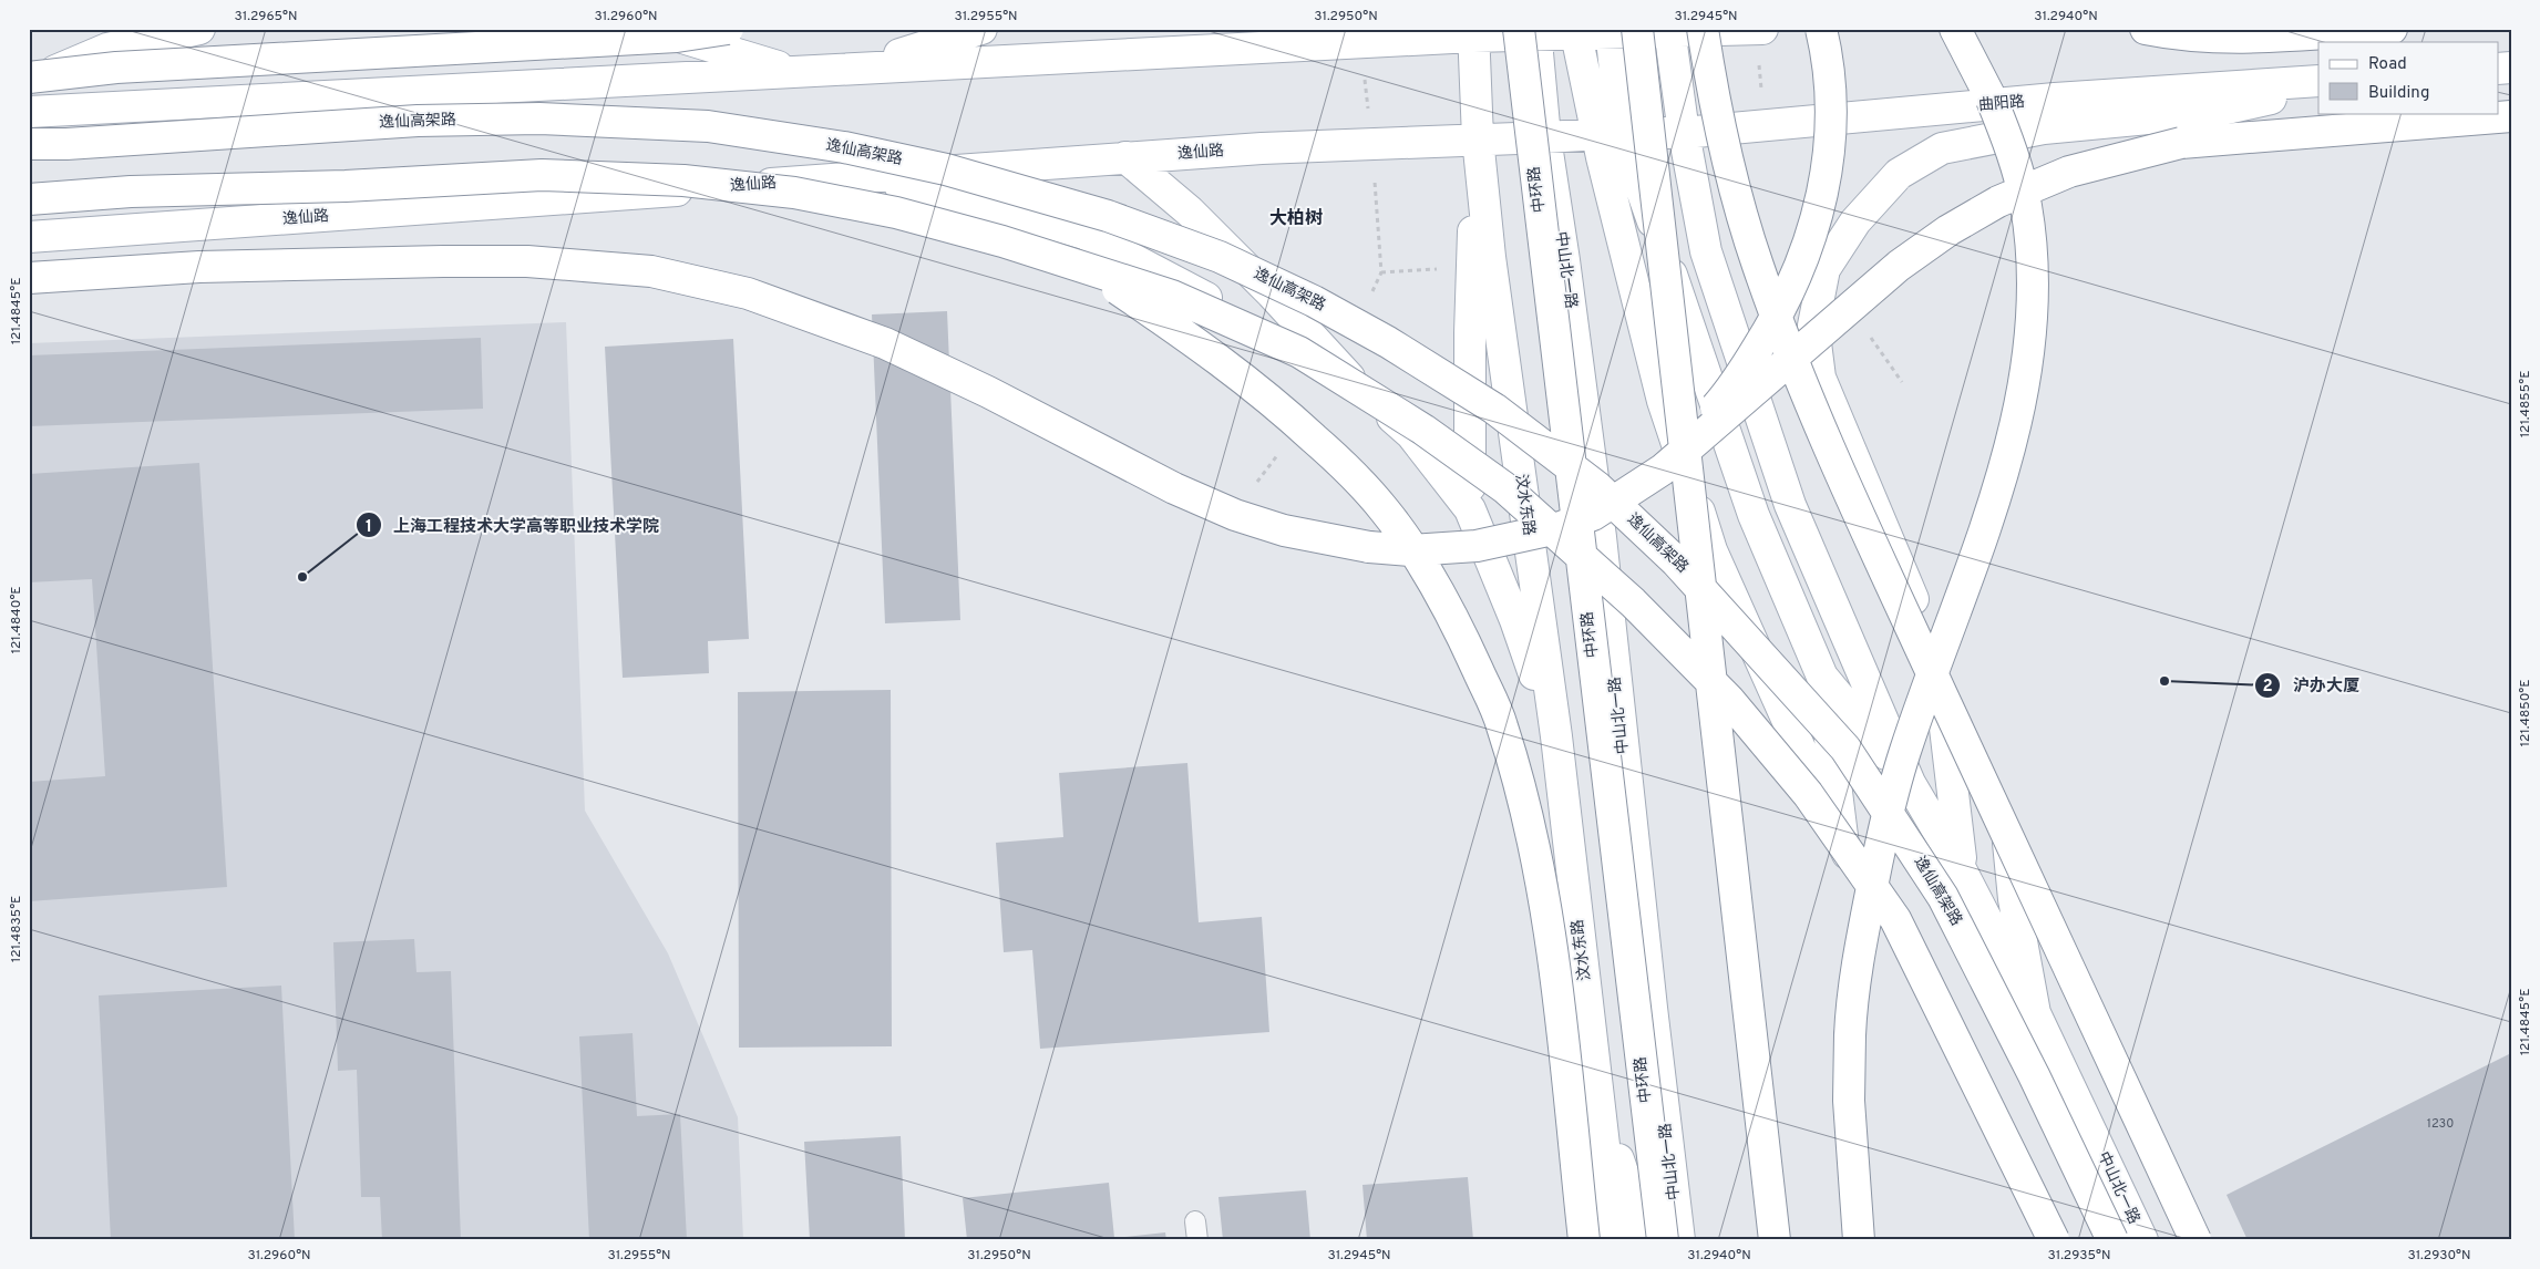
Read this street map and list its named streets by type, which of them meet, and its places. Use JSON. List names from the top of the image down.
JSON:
{
  "streets": {
    "main road": [
      "曲阳路",
      "逸仙高架路",
      "逸仙路",
      "中环路",
      "中山北一路",
      "汶水东路"
    ]
  },
  "crossings": [
    ["曲阳路", "逸仙路"],
    ["曲阳路", "中山北一路"],
    ["逸仙路", "中山北一路"],
    ["逸仙路", "汶水东路"],
    ["中环路", "中山北一路"]
  ],
  "districts": ["大柏树"],
  "places": ["上海工程技术大学高等职业技术学院", "沪办大厦"],
  "house_numbers": ["1230"],
  "legend": ["Road", "Building"],
  "coordinates": [
    "31.2965°N",
    "31.2960°N",
    "31.2955°N",
    "31.2950°N",
    "31.2945°N",
    "31.2940°N",
    "121.4845°E",
    "121.4855°E",
    "121.4840°E",
    "121.4850°E",
    "121.4835°E",
    "31.2935°N",
    "31.2930°N"
  ]
}
